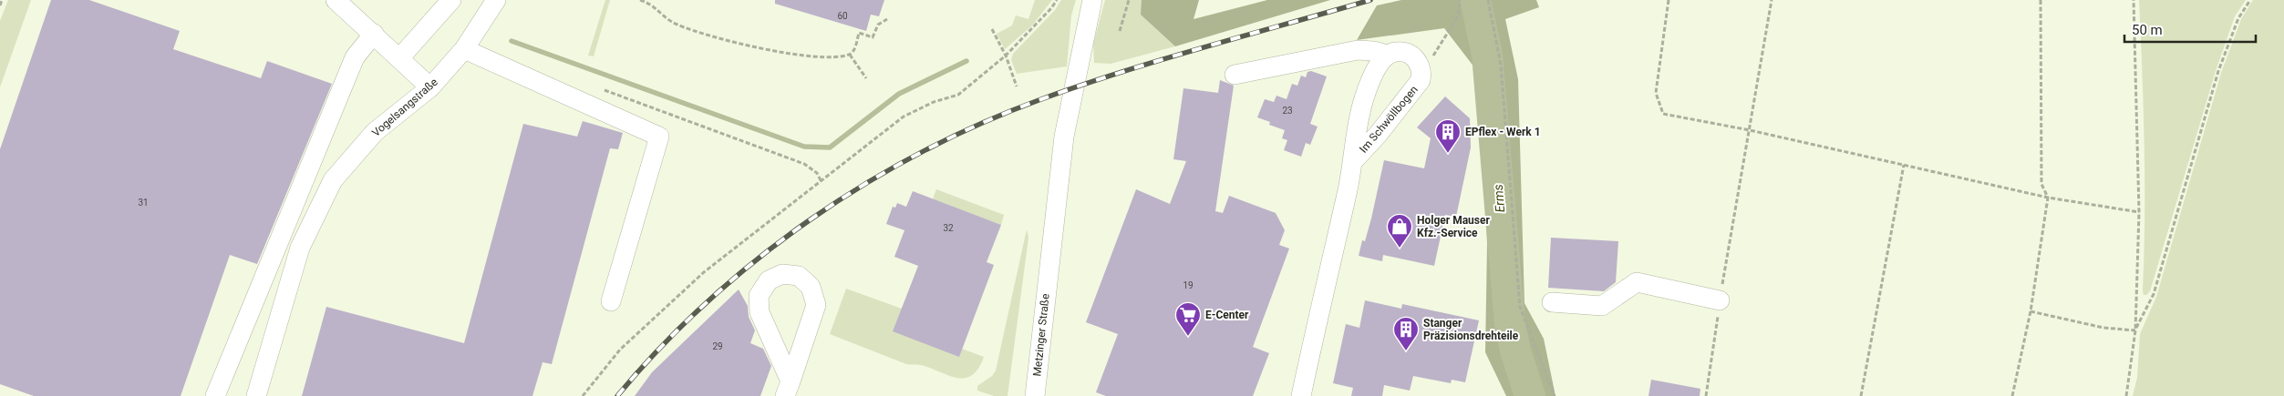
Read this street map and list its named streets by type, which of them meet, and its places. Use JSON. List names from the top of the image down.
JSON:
{
  "streets": {
    "street": ["Vogelsangstraße", "Im Schwöllbogen", "Metzinger Straße"]
  },
  "water": ["Erms"],
  "places": {
    "building": ["EPflex - Werk 1", "Stanger Präzisionsdrehteile"],
    "shop": ["Holger Mauser Kfz.-Service"],
    "supermarket": ["E-Center"]
  },
  "house_numbers": [
    "60",
    "23",
    "31",
    "32",
    "19",
    "29"
  ],
  "scale_bar": "50 m"
}
